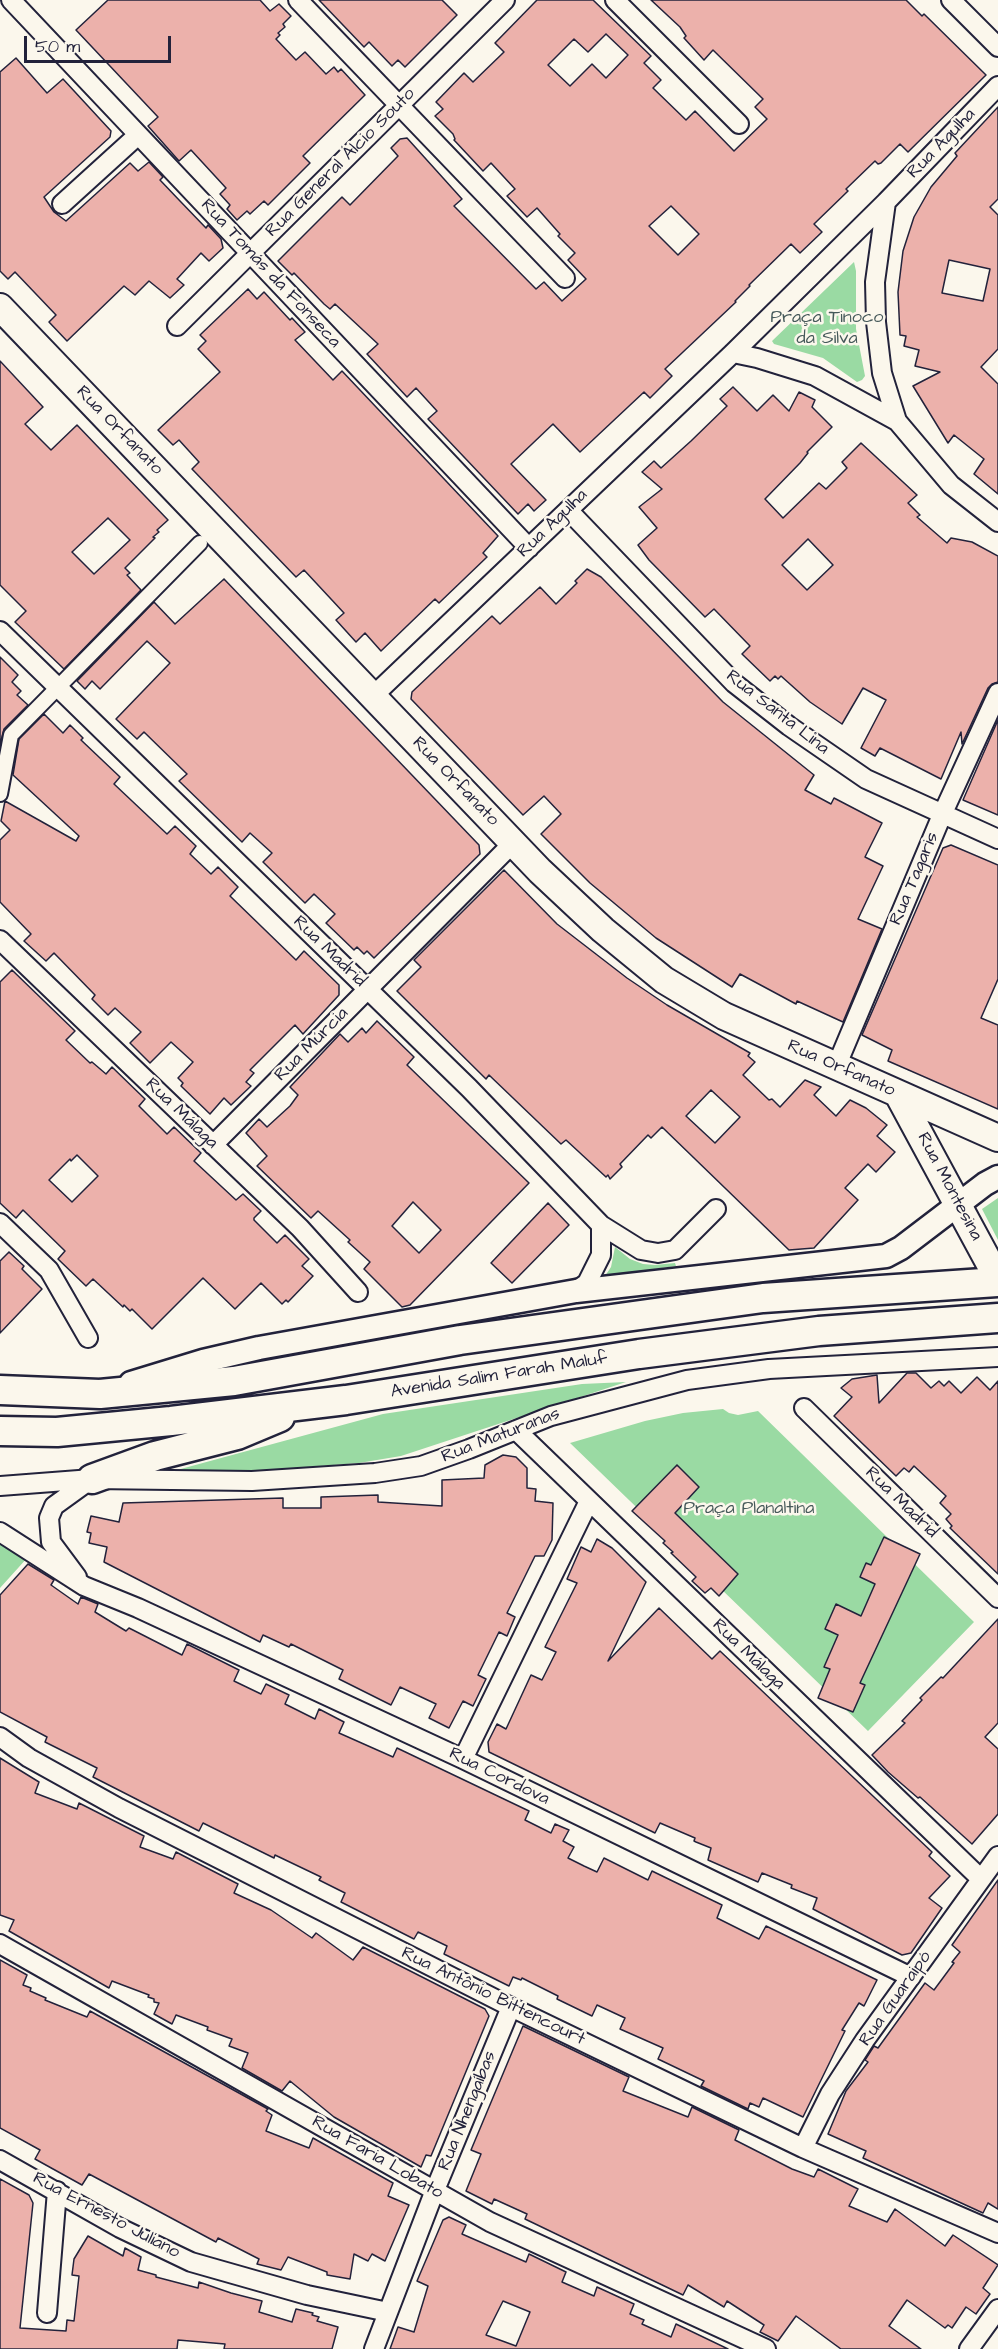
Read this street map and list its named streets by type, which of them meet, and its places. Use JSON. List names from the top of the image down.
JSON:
{
  "streets": {
    "highway": ["Avenida Salim Farah Maluf"],
    "main road": ["Rua Orfanato", "Rua Montesina"],
    "street": [
      "Rua Agulha",
      "Rua General Álcio Souto",
      "Rua Tomás da Fonseca",
      "Rua Santa Lina",
      "Rua Tagaris",
      "Rua Madrid",
      "Rua Múrcia",
      "Rua Málaga",
      "Rua Maturanas",
      "Rua Cordova",
      "Rua Antônio Bittencourt",
      "Rua Guaraipó",
      "Rua Nhengaíbas",
      "Rua Faria Lobato",
      "Rua Ernesto Juliano"
    ]
  },
  "crossings": [
    ["Rua Agulha", "Rua Tomás da Fonseca"],
    ["Rua Agulha", "Rua Orfanato"],
    ["Rua Agulha", "Rua Santa Lina"],
    ["Rua General Álcio Souto", "Rua Tomás da Fonseca"],
    ["Rua Orfanato", "Rua Tagaris"],
    ["Rua Orfanato", "Rua Múrcia"],
    ["Rua Orfanato", "Rua Montesina"],
    ["Rua Santa Lina", "Rua Tagaris"],
    ["Rua Madrid", "Rua Múrcia"],
    ["Rua Múrcia", "Rua Málaga"],
    ["Rua Málaga", "Rua Maturanas"],
    ["Rua Málaga", "Rua Guaraipó"],
    ["Rua Cordova", "Rua Guaraipó"],
    ["Rua Antônio Bittencourt", "Rua Guaraipó"],
    ["Rua Antônio Bittencourt", "Rua Nhengaíbas"],
    ["Rua Nhengaíbas", "Rua Faria Lobato"],
    ["Rua Nhengaíbas", "Rua Ernesto Juliano"]
  ],
  "parks": ["Praça Tinoco da Silva", "Praça Planaltina"],
  "scale_bar": "50 m"
}
